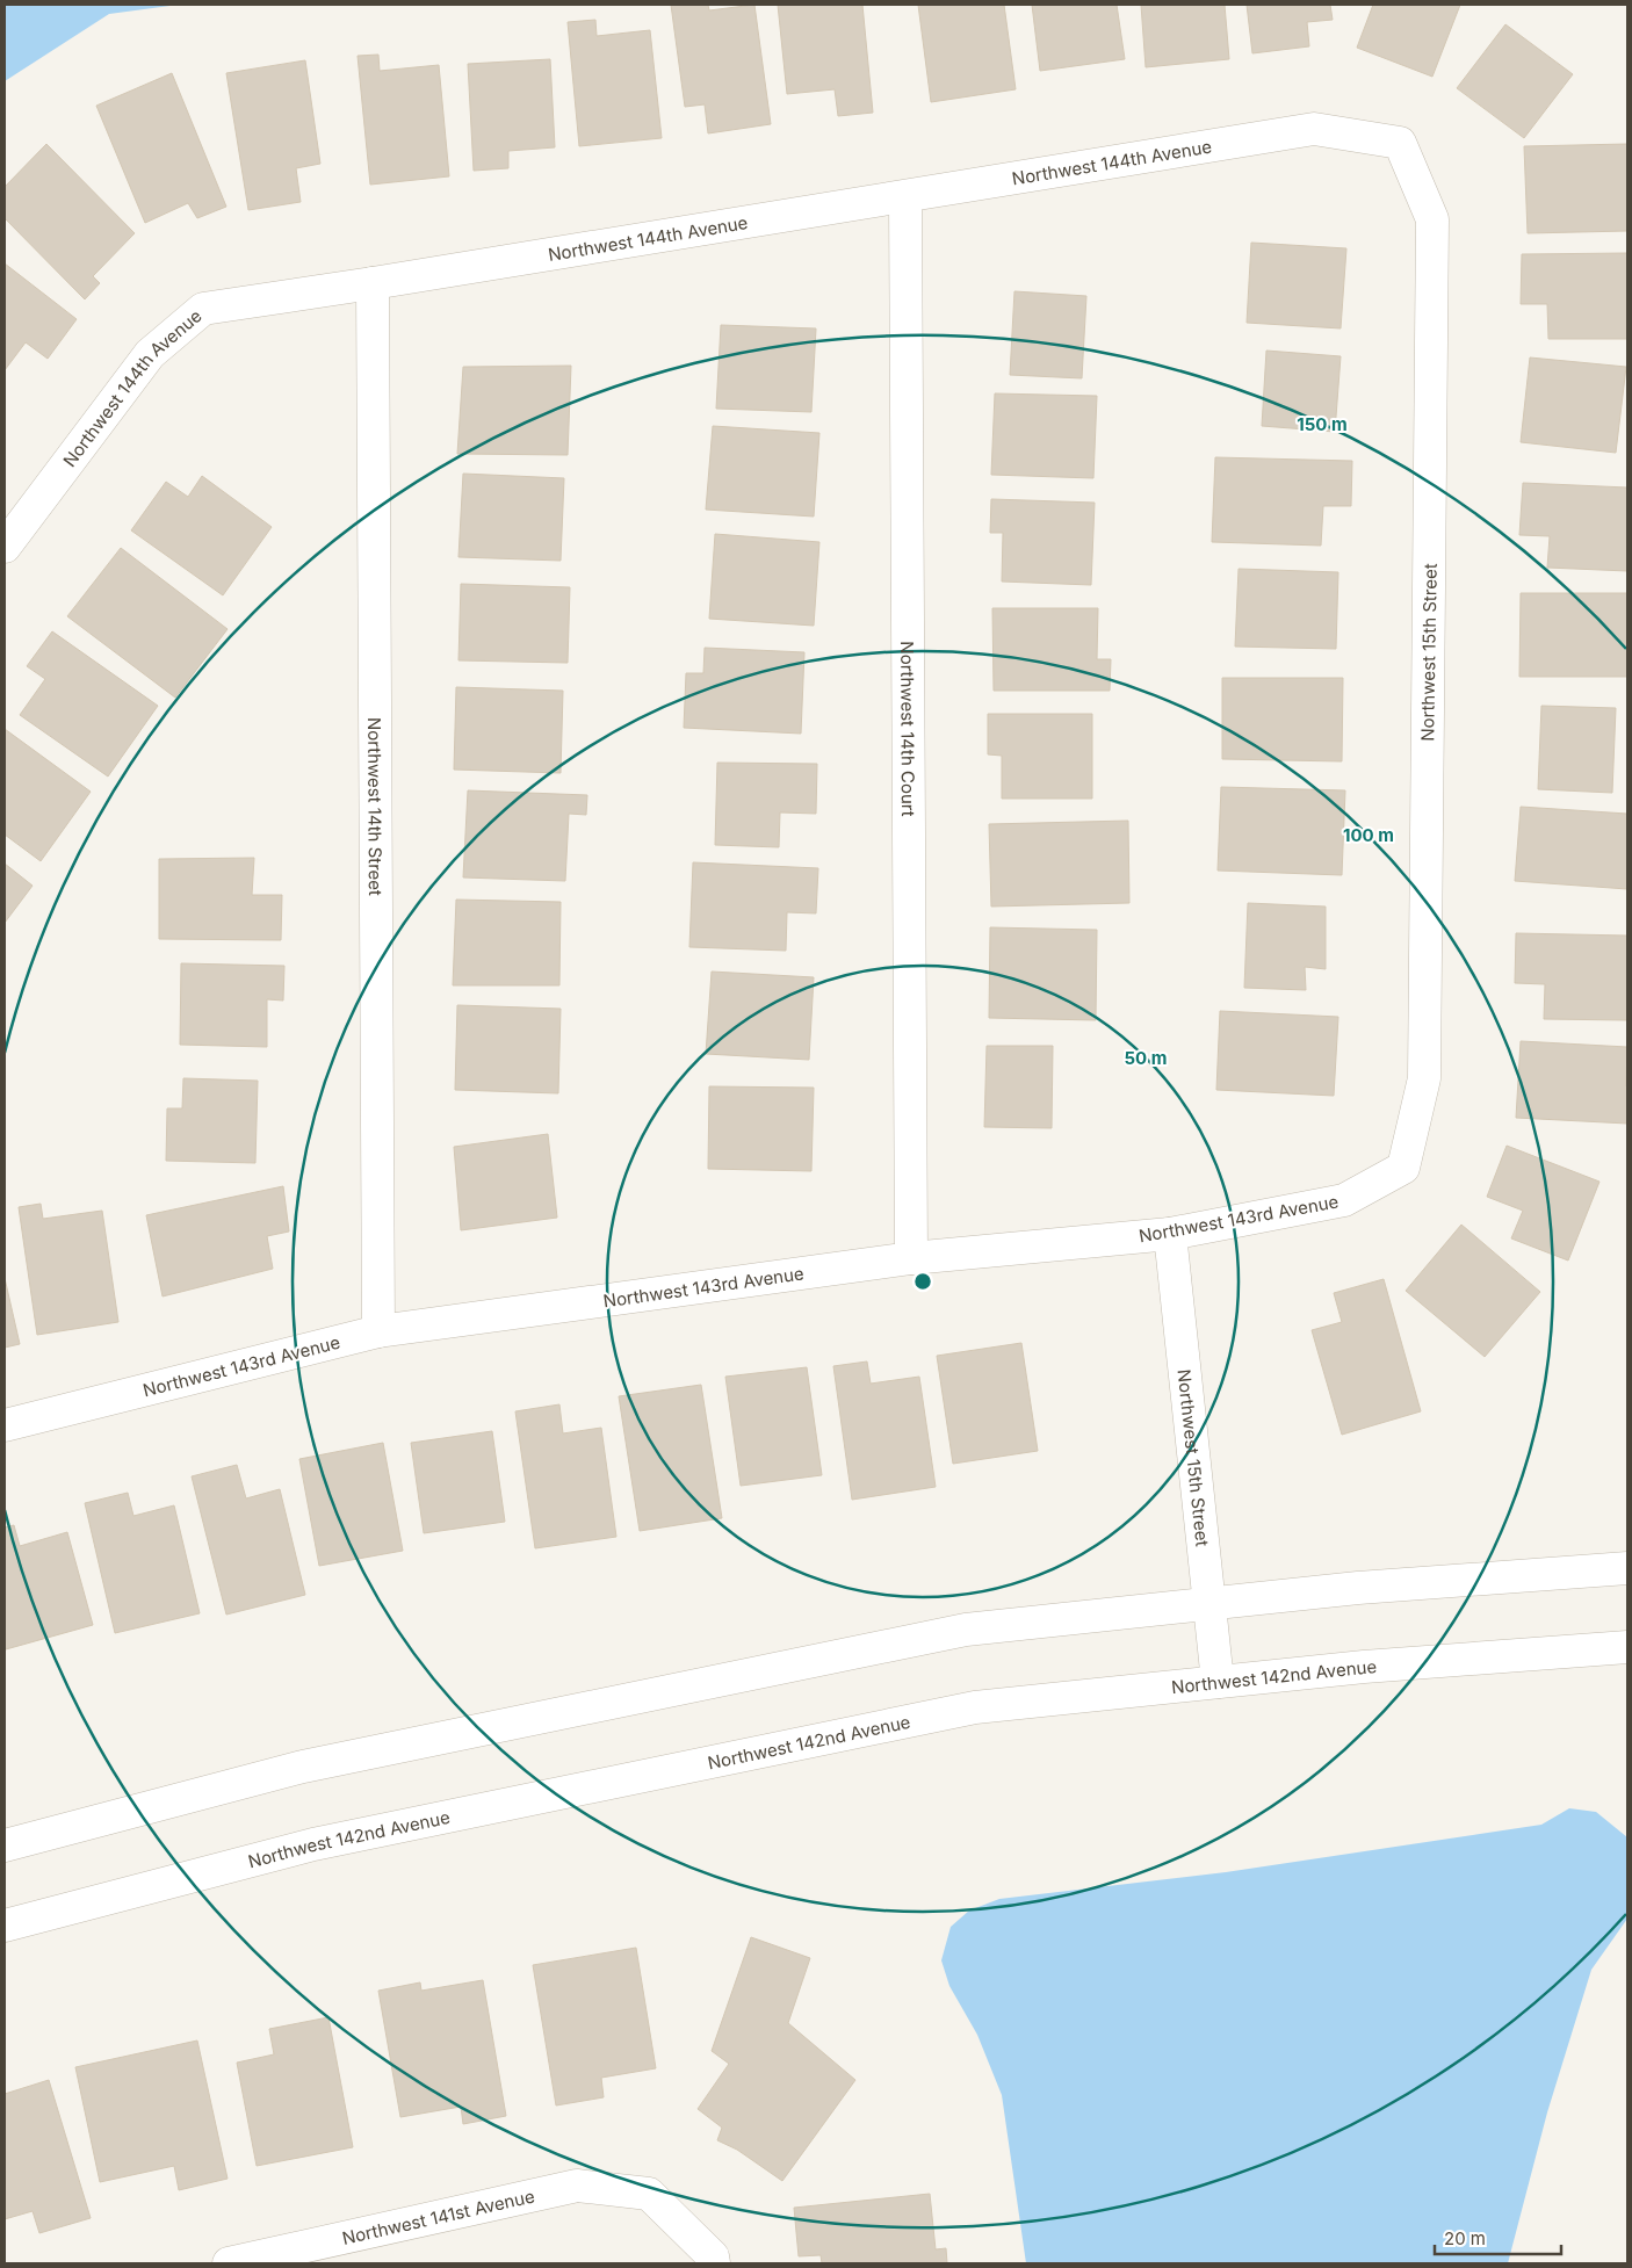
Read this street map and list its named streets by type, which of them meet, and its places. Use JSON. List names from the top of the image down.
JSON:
{
  "streets": {
    "street": [
      "Northwest 144th Avenue",
      "Northwest 15th Street",
      "Northwest 14th Court",
      "Northwest 14th Street",
      "Northwest 143rd Avenue",
      "Northwest 142nd Avenue",
      "Northwest 141st Avenue"
    ]
  },
  "crossings": [
    ["Northwest 144th Avenue", "Northwest 15th Street"],
    ["Northwest 144th Avenue", "Northwest 14th Court"],
    ["Northwest 144th Avenue", "Northwest 14th Street"],
    ["Northwest 15th Street", "Northwest 143rd Avenue"],
    ["Northwest 15th Street", "Northwest 142nd Avenue"],
    ["Northwest 14th Court", "Northwest 143rd Avenue"],
    ["Northwest 14th Street", "Northwest 143rd Avenue"]
  ],
  "scale_bar": "20 m",
  "rings": ["150 m", "100 m", "50 m"]
}
